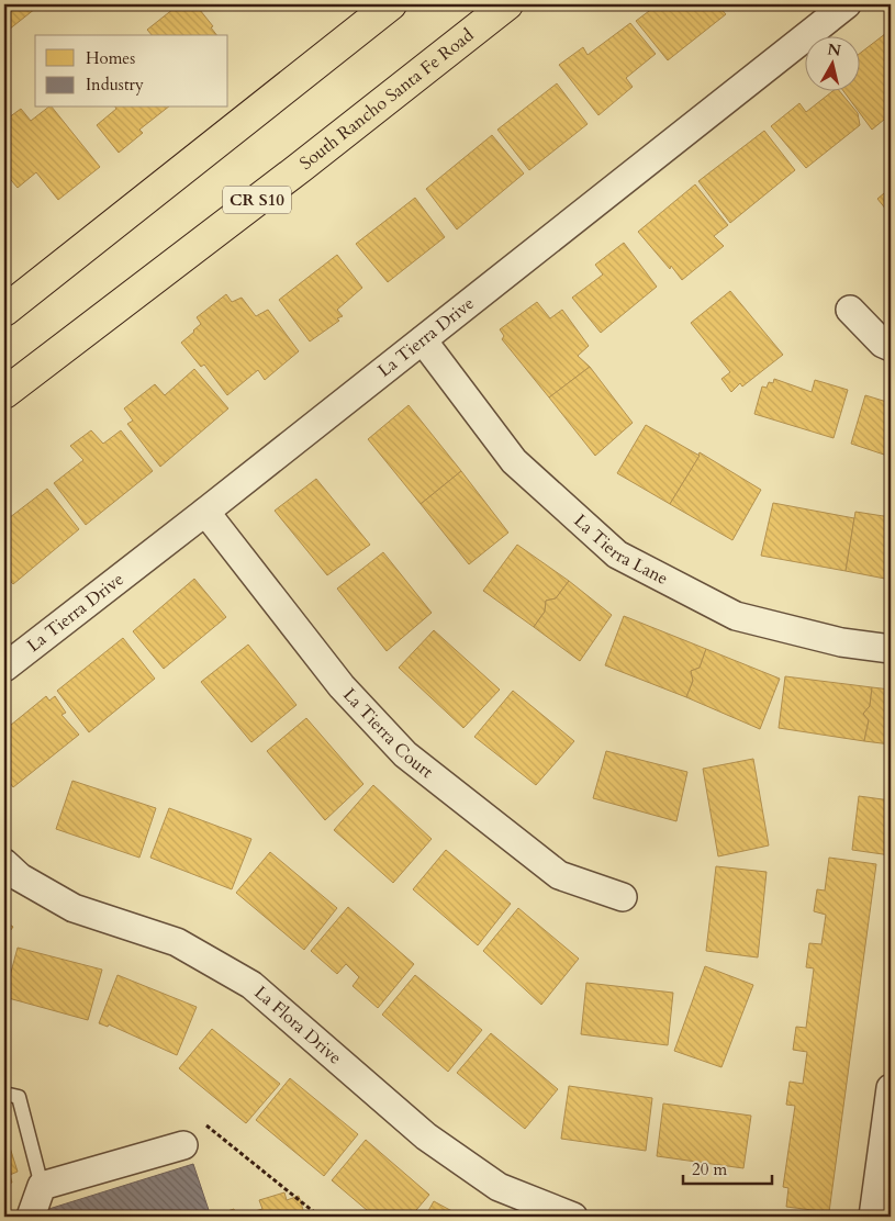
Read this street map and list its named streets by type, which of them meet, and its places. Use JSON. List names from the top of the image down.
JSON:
{
  "streets": {
    "main road": ["South Rancho Santa Fe Road", "CR S10"],
    "street": [
      "La Tierra Drive",
      "La Tierra Lane",
      "La Tierra Court",
      "La Flora Drive"
    ]
  },
  "crossings": [
    ["La Tierra Drive", "La Tierra Lane"],
    ["La Tierra Drive", "La Tierra Court"]
  ],
  "legend": ["Homes", "Industry"],
  "scale_bar": "20 m",
  "north": "top"
}
